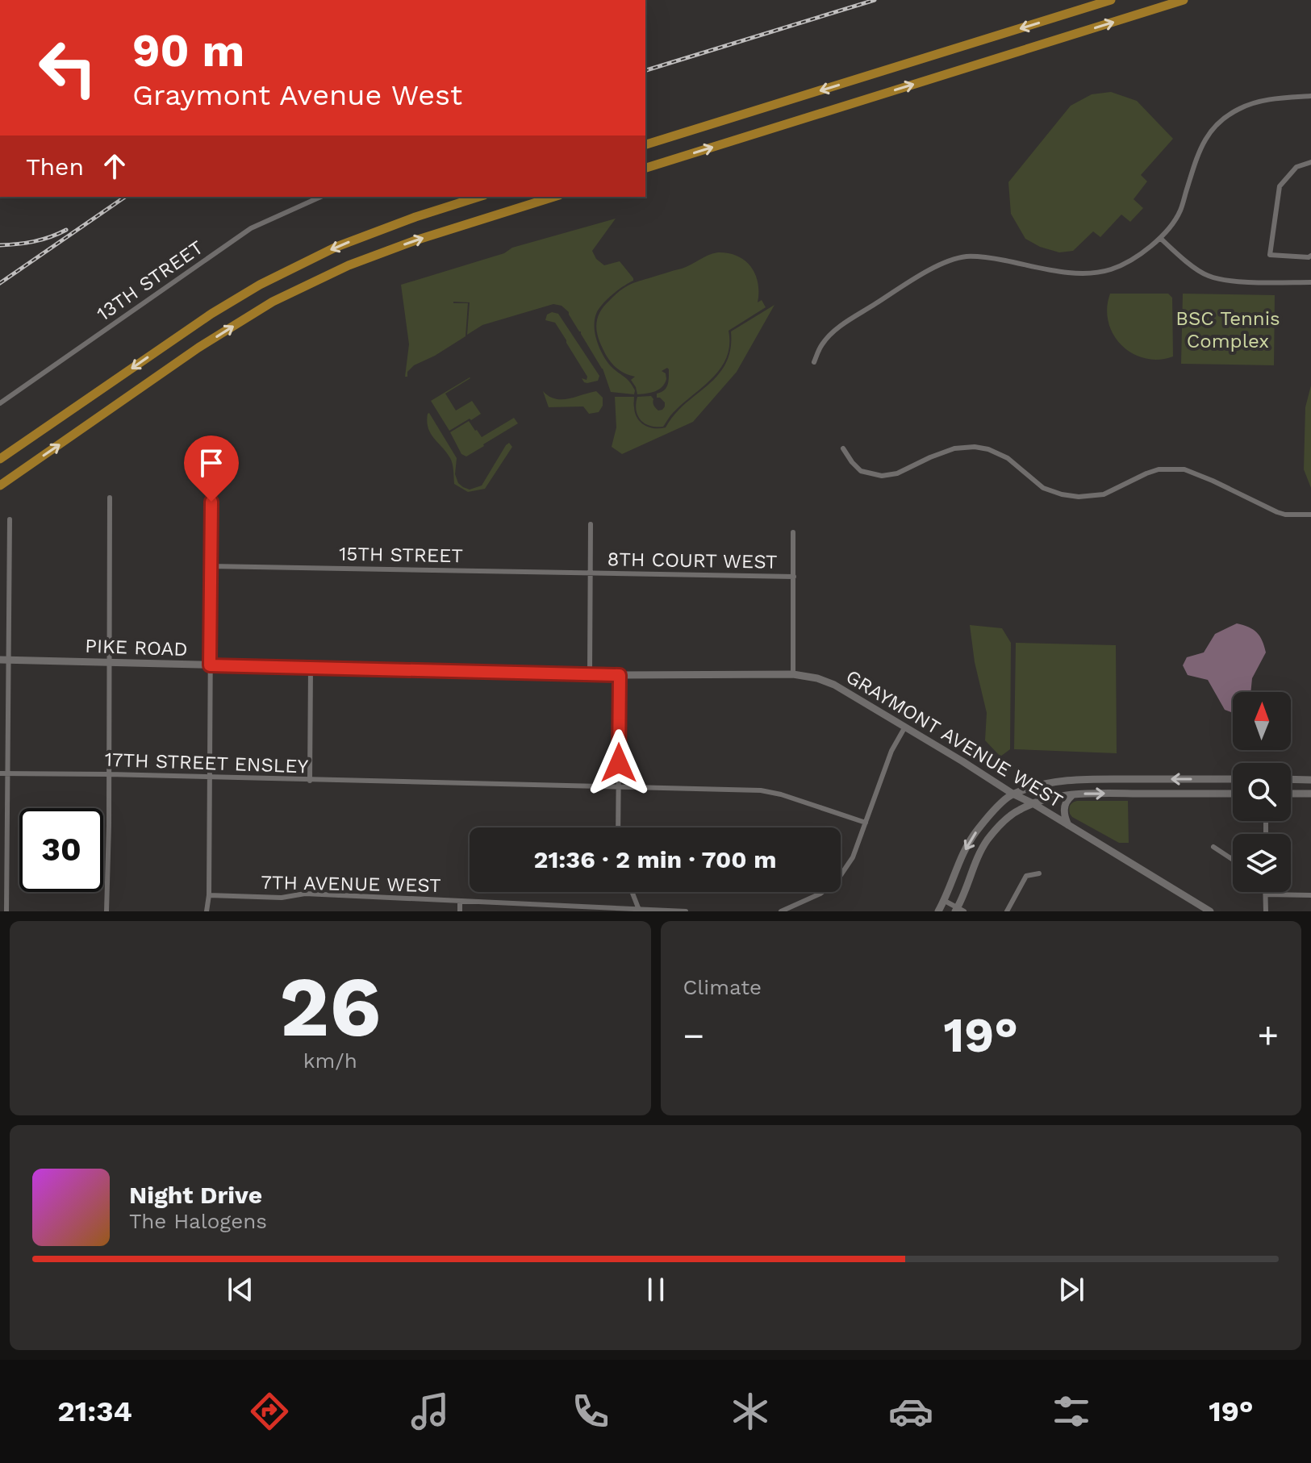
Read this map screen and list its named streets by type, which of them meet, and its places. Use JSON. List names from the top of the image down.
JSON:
{
  "streets": {
    "main road": ["PIKE ROAD", "GRAYMONT AVENUE WEST"],
    "street": [
      "13TH STREET",
      "15TH STREET",
      "8TH COURT WEST",
      "17TH STREET ENSLEY",
      "7TH AVENUE WEST"
    ]
  },
  "crossings": [
    ["15TH STREET", "8TH COURT WEST"],
    ["PIKE ROAD", "GRAYMONT AVENUE WEST"]
  ],
  "parks": ["BSC Tennis Complex"],
  "north": "top",
  "page": {
    "turn": ["90 m", "Graymont Avenue West"],
    "then": "Then",
    "limit": "30",
    "trip": "21:36 · 2 min · 700 m",
    "tile": [
      ["26", "km/h"],
      "Climate"
    ],
    "heat": ["−", "19°", "+"],
    "song": ["Night Drive", "The Halogens"],
    "tabs": ["21:34", "19°"]
  }
}
